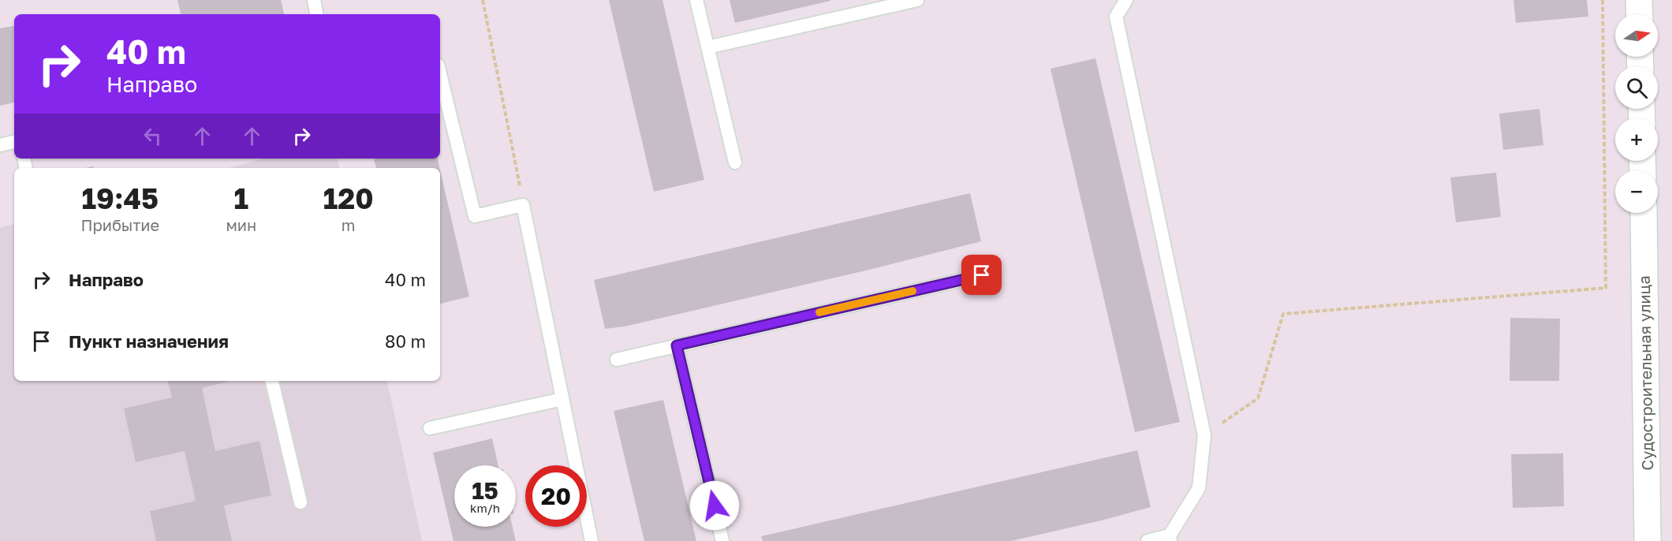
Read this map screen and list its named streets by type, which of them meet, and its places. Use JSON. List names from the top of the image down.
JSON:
{
  "streets": {
    "main road": ["Судостроительная улица"]
  },
  "north": "right",
  "page": {
    "map_buttons": ["+", "−"],
    "turn": ["40 m", "Направо"],
    "eta": [
      "19:45",
      "Прибытие",
      "1",
      "мин",
      "120",
      "m"
    ],
    "list": [
      {
        "name": "Направо",
        "value": "40 m"
      },
      {
        "name": "Пункт назначения",
        "value": "80 m"
      }
    ],
    "speed": "15 km/h",
    "limit": "20"
  }
}
